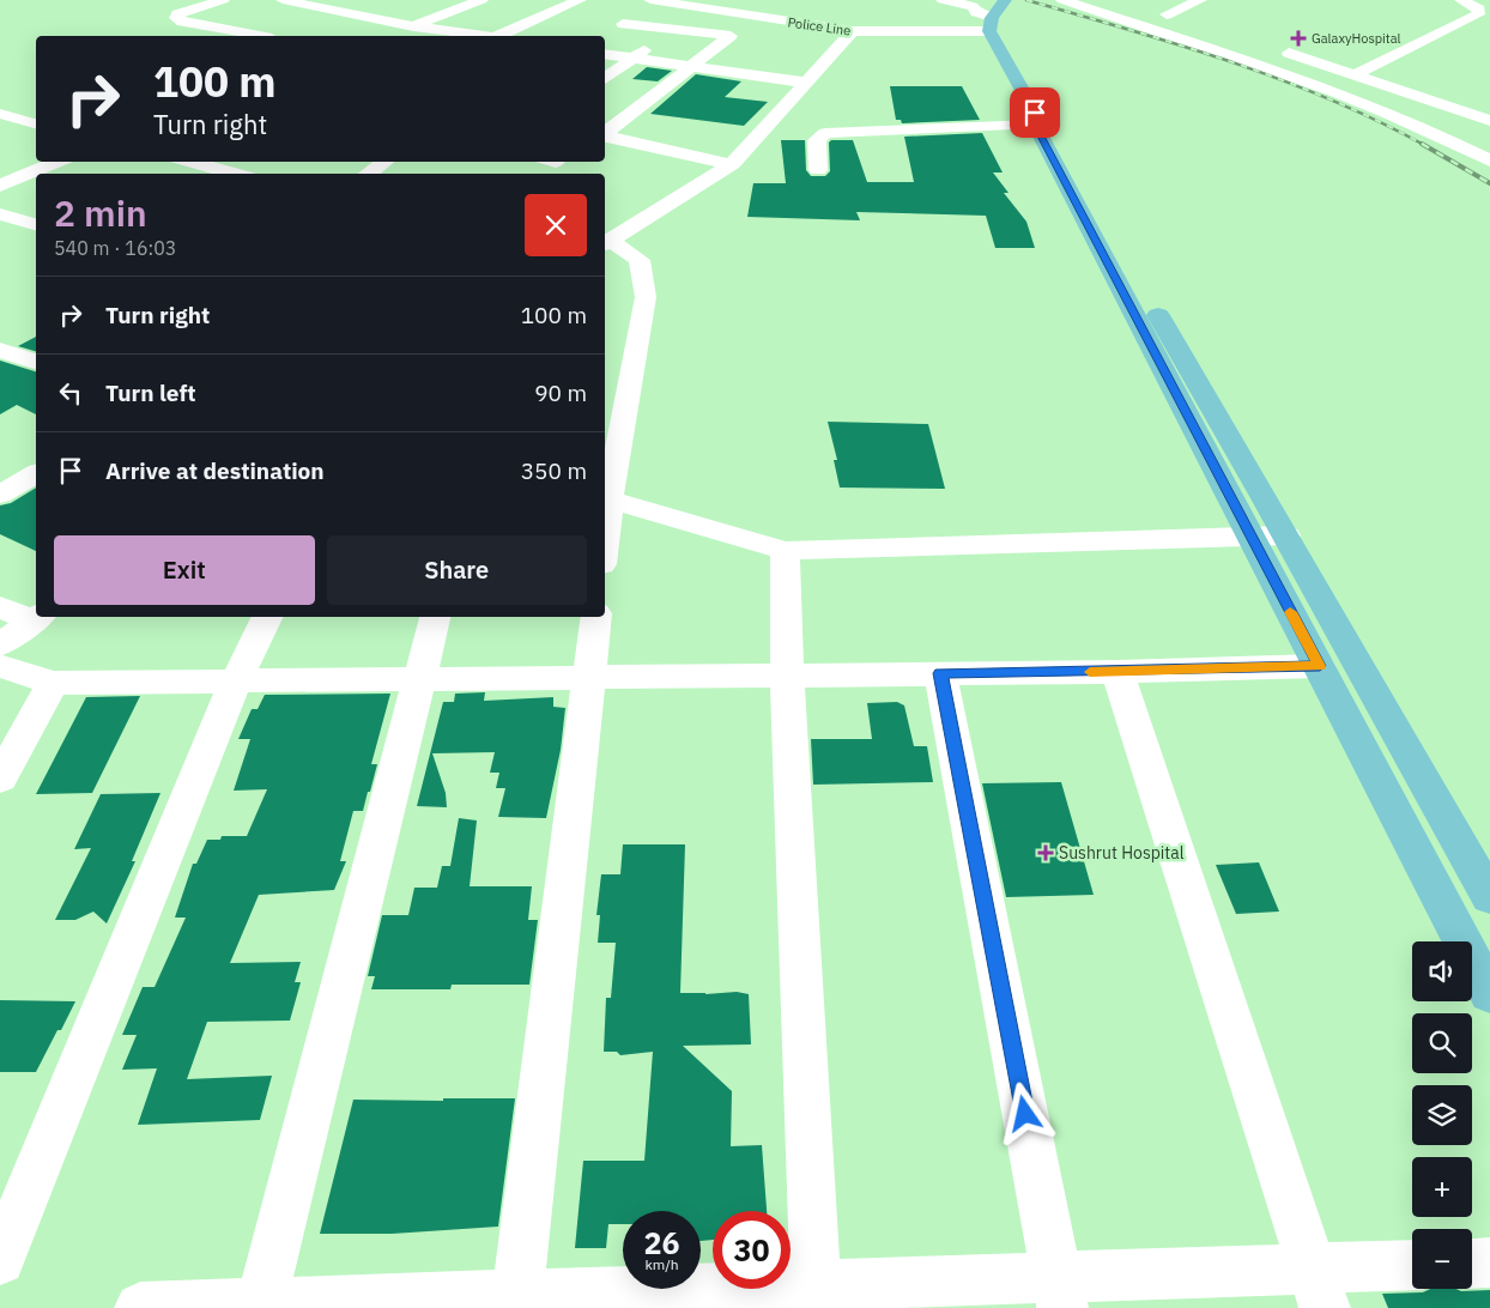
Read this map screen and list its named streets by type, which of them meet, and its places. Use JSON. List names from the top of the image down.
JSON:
{
  "streets": {
    "street": ["Police Line"]
  },
  "places": {
    "health": ["GalaxyHospital", "Sushrut Hospital"]
  },
  "page": {
    "turn": ["100 m", "Turn right"],
    "heading": ["2 min", "540 m · 16:03"],
    "list": [
      {
        "name": "Turn right",
        "value": "100 m"
      },
      {
        "name": "Turn left",
        "value": "90 m"
      },
      {
        "name": "Arrive at destination",
        "value": "350 m"
      }
    ],
    "buttons": ["Exit", "Share"],
    "map_buttons": ["+", "−"],
    "speed": "26 km/h",
    "limit": "30"
  }
}
